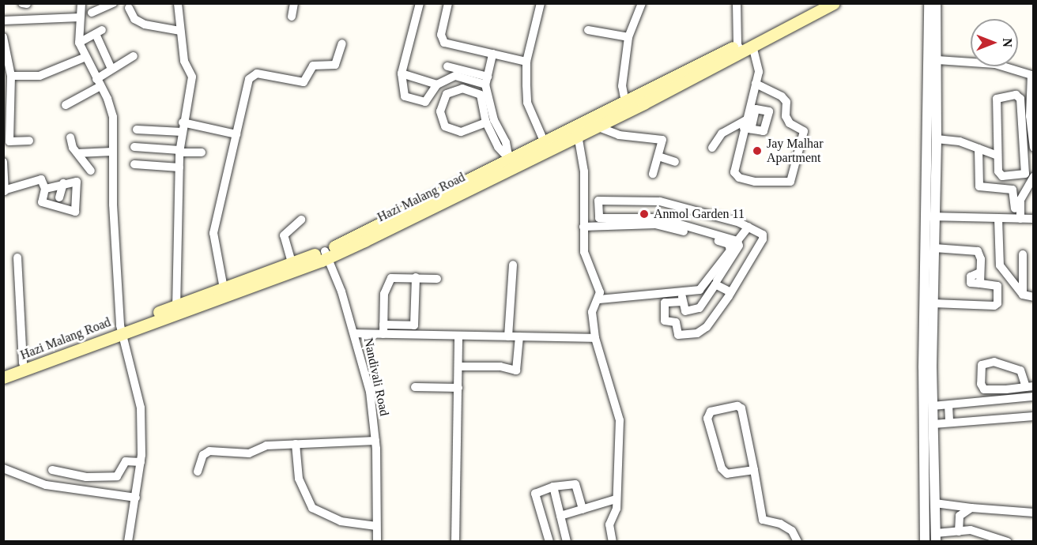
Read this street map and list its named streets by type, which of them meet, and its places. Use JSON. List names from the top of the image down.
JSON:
{
  "streets": {
    "main road": ["Hazi Malang Road"],
    "street": ["Nandivali Road"]
  },
  "crossings": [
    ["Hazi Malang Road", "Nandivali Road"]
  ],
  "places": ["Jay Malhar Apartment", "Anmol Garden 11"],
  "north": "right"
}
